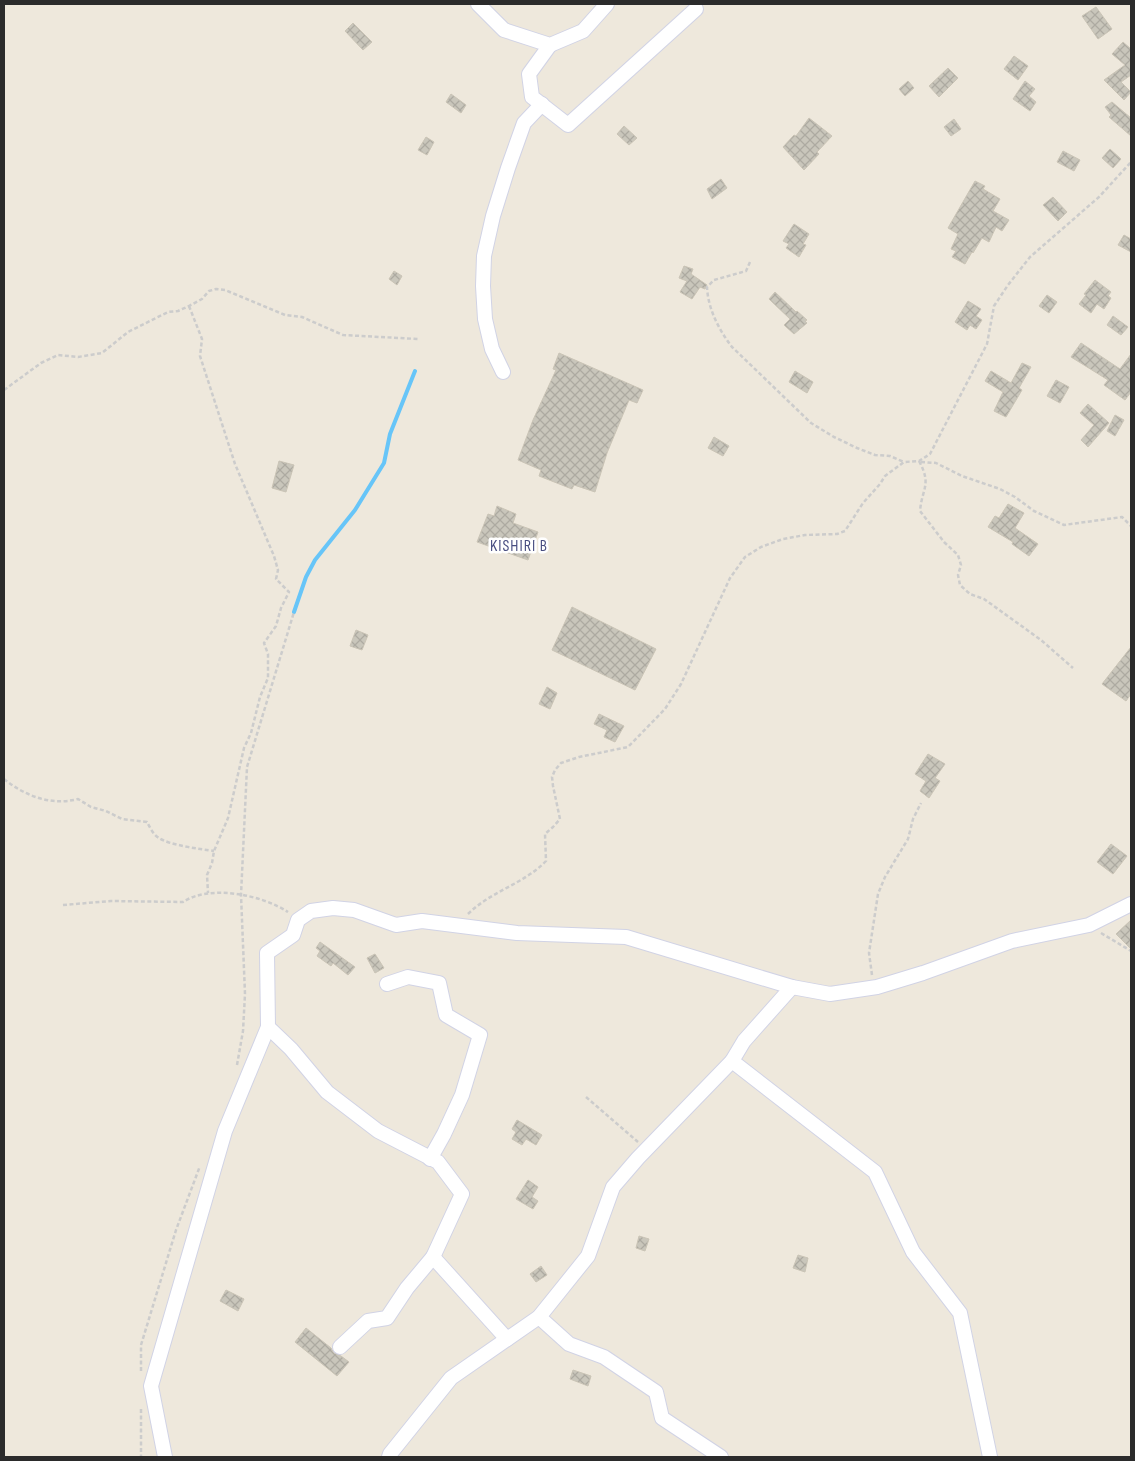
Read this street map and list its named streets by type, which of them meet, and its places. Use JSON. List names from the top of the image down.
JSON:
{
  "districts": ["KISHIRI B"]
}
